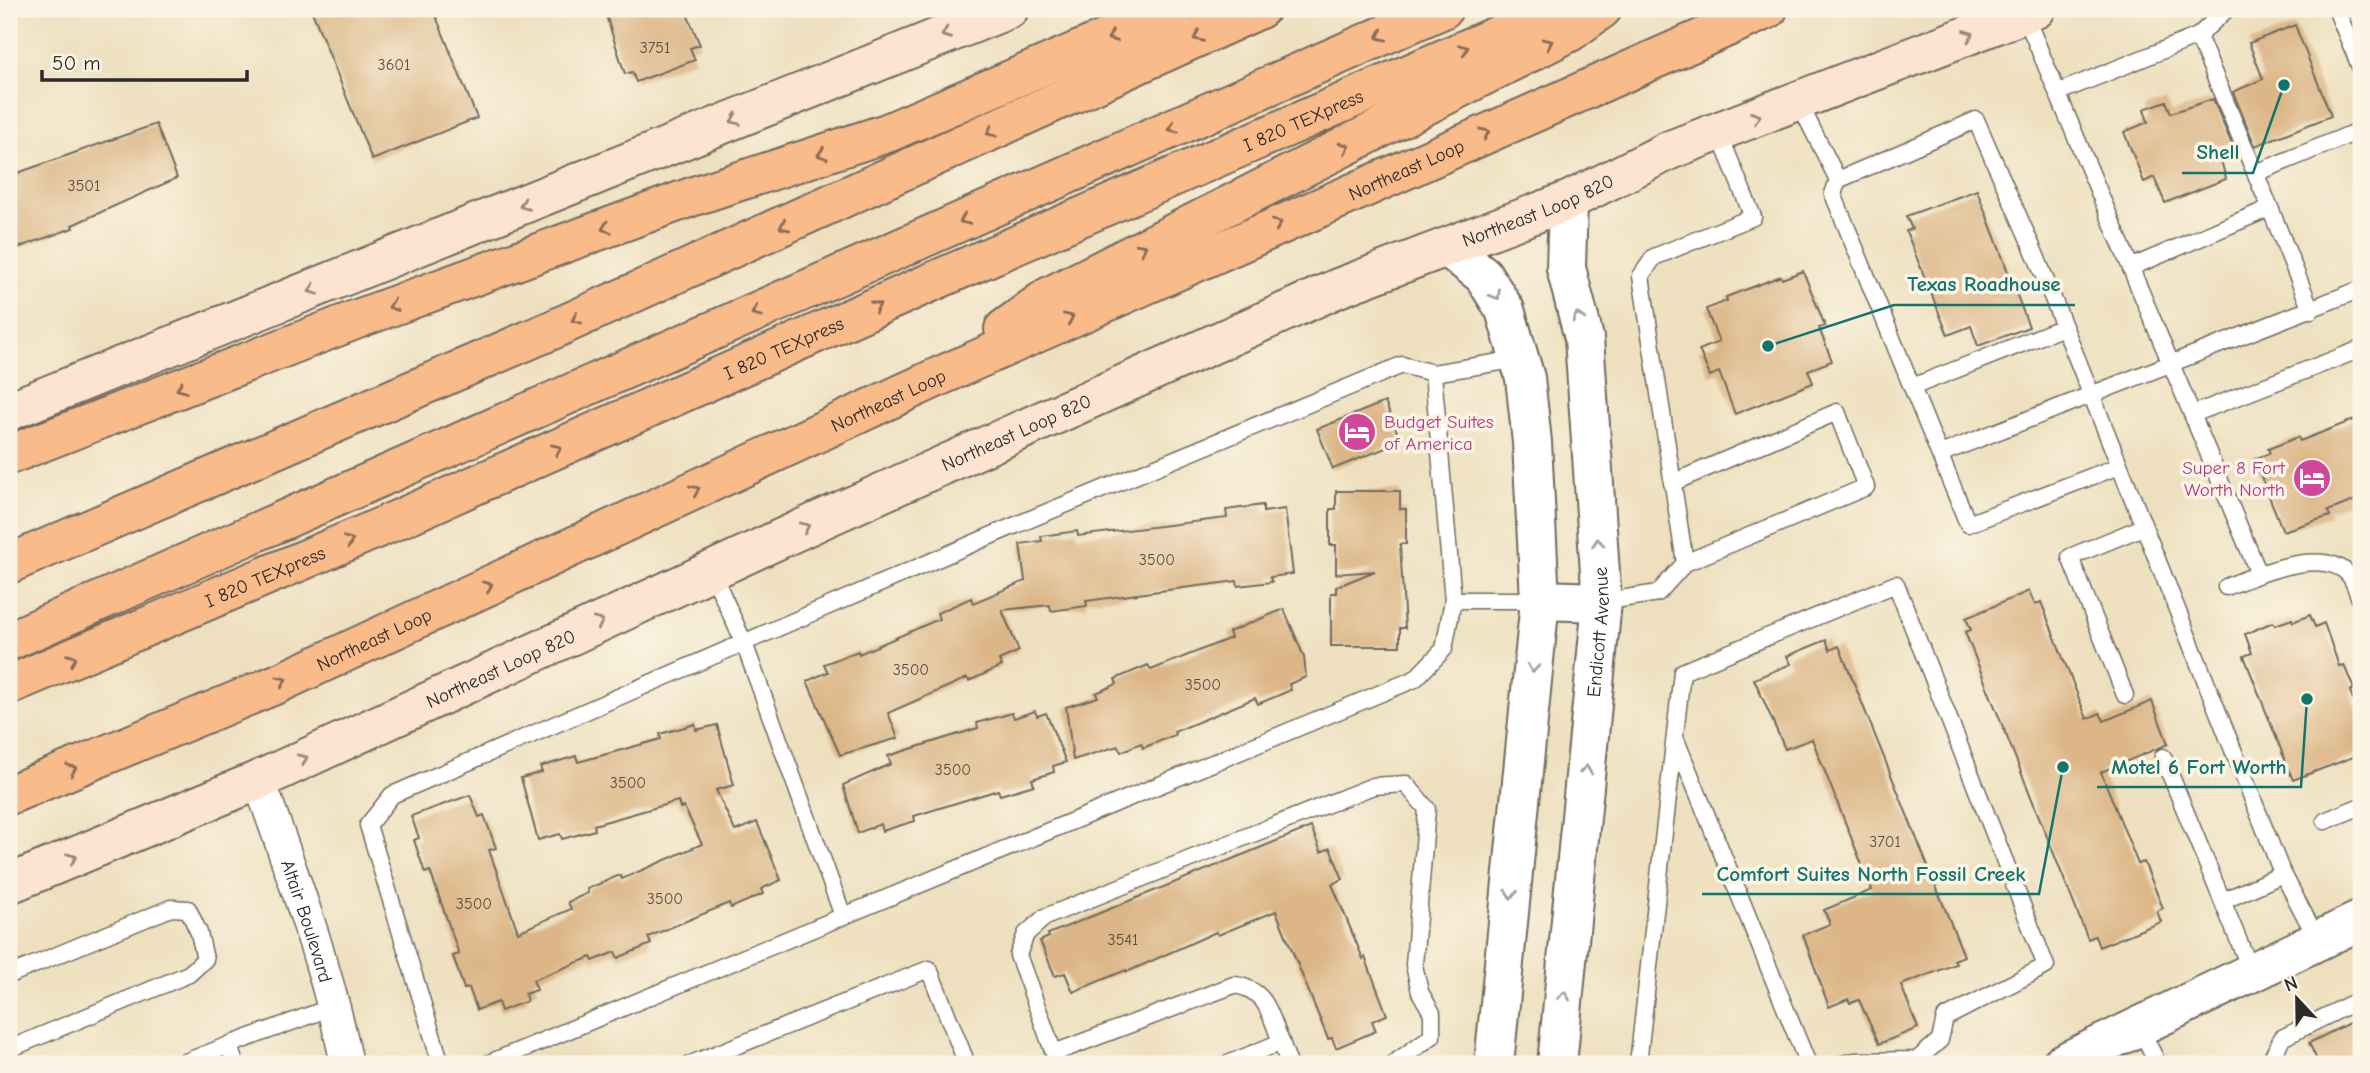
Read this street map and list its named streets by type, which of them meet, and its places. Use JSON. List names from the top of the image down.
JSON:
{
  "streets": {
    "highway": ["I 820 TEXpress", "Northeast Loop"],
    "main road": ["Northeast Loop 820"],
    "street": ["Endicott Avenue", "Altair Boulevard"]
  },
  "crossings": [
    ["Northeast Loop 820", "Endicott Avenue"],
    ["Northeast Loop 820", "Altair Boulevard"]
  ],
  "one_way": ["Northeast Loop 820"],
  "places": {
    "other": [
      "Shell",
      "Texas Roadhouse",
      "Motel 6 Fort Worth",
      "Comfort Suites North Fossil Creek"
    ],
    "hotel": ["Budget Suites of America", "Super 8 Fort Worth North"]
  },
  "house_numbers": [
    "3751",
    "3601",
    "3501",
    "3500",
    "3500",
    "3500",
    "3500",
    "3500",
    "3701",
    "3500",
    "3500",
    "3541"
  ],
  "scale_bar": "50 m",
  "north": "top"
}
